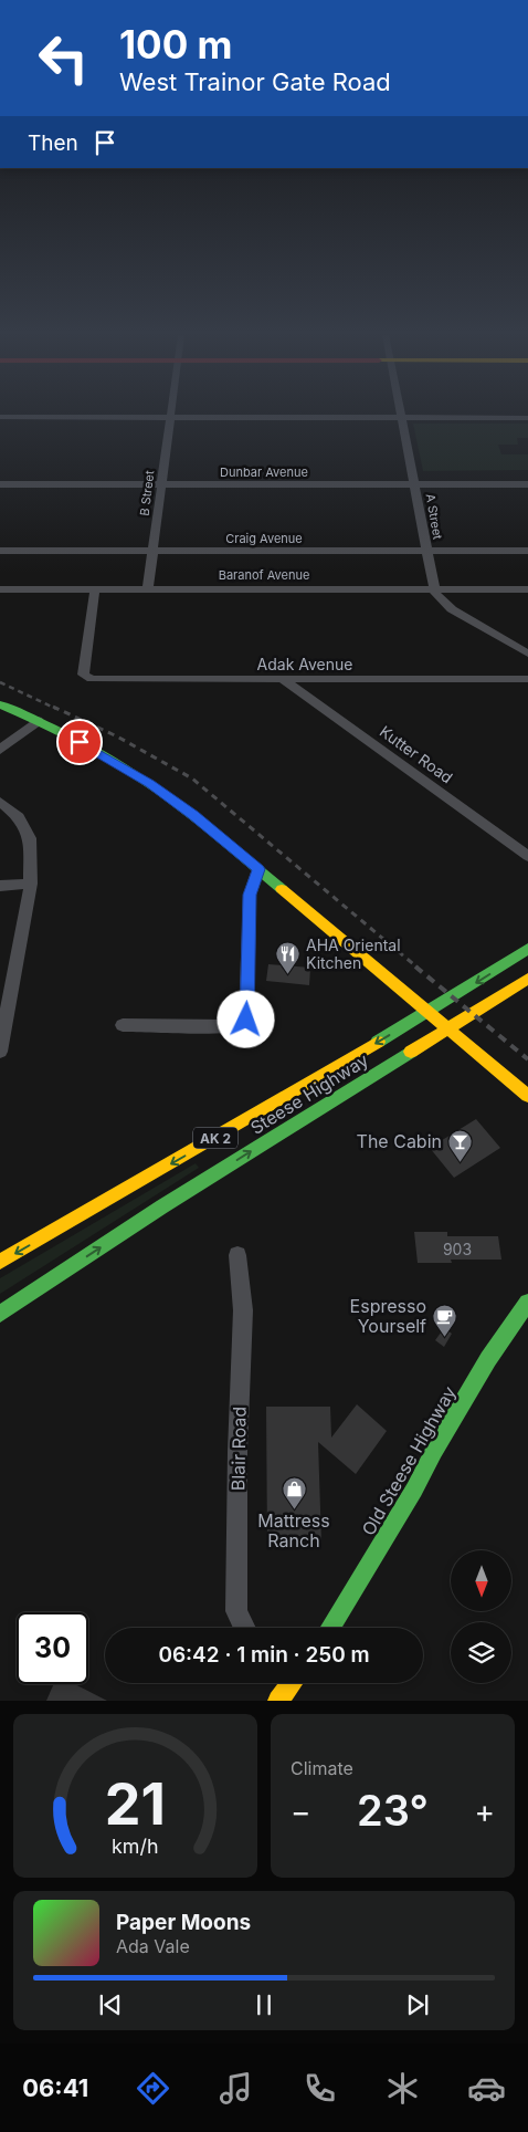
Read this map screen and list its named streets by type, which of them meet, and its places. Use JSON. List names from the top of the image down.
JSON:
{
  "streets": {
    "main road": ["Steese Highway", "AK 2", "Old Steese Highway"],
    "street": [
      "Dunbar Avenue",
      "B Street",
      "A Street",
      "Craig Avenue",
      "Baranof Avenue",
      "Adak Avenue",
      "Kutter Road",
      "Blair Road"
    ]
  },
  "crossings": [
    ["Dunbar Avenue", "B Street"],
    ["Dunbar Avenue", "A Street"],
    ["B Street", "Craig Avenue"],
    ["B Street", "Baranof Avenue"],
    ["A Street", "Craig Avenue"],
    ["A Street", "Baranof Avenue"],
    ["Baranof Avenue", "Adak Avenue"],
    ["Adak Avenue", "Kutter Road"]
  ],
  "places": {
    "restaurant": ["AHA Oriental Kitchen"],
    "bar": ["The Cabin"],
    "cafe": ["Espresso Yourself"],
    "shop": ["Mattress Ranch"]
  },
  "house_numbers": ["903"],
  "north": "bottom",
  "page": {
    "turn": ["100 m", "West Trainor Gate Road"],
    "then": "Then",
    "limit": "30",
    "trip": "06:42 · 1 min · 250 m",
    "tile": "Climate",
    "heat": ["−", "23°", "+"],
    "song": ["Paper Moons", "Ada Vale"],
    "tabs": "06:41",
    "gauge": ["21", "km/h"]
  }
}
